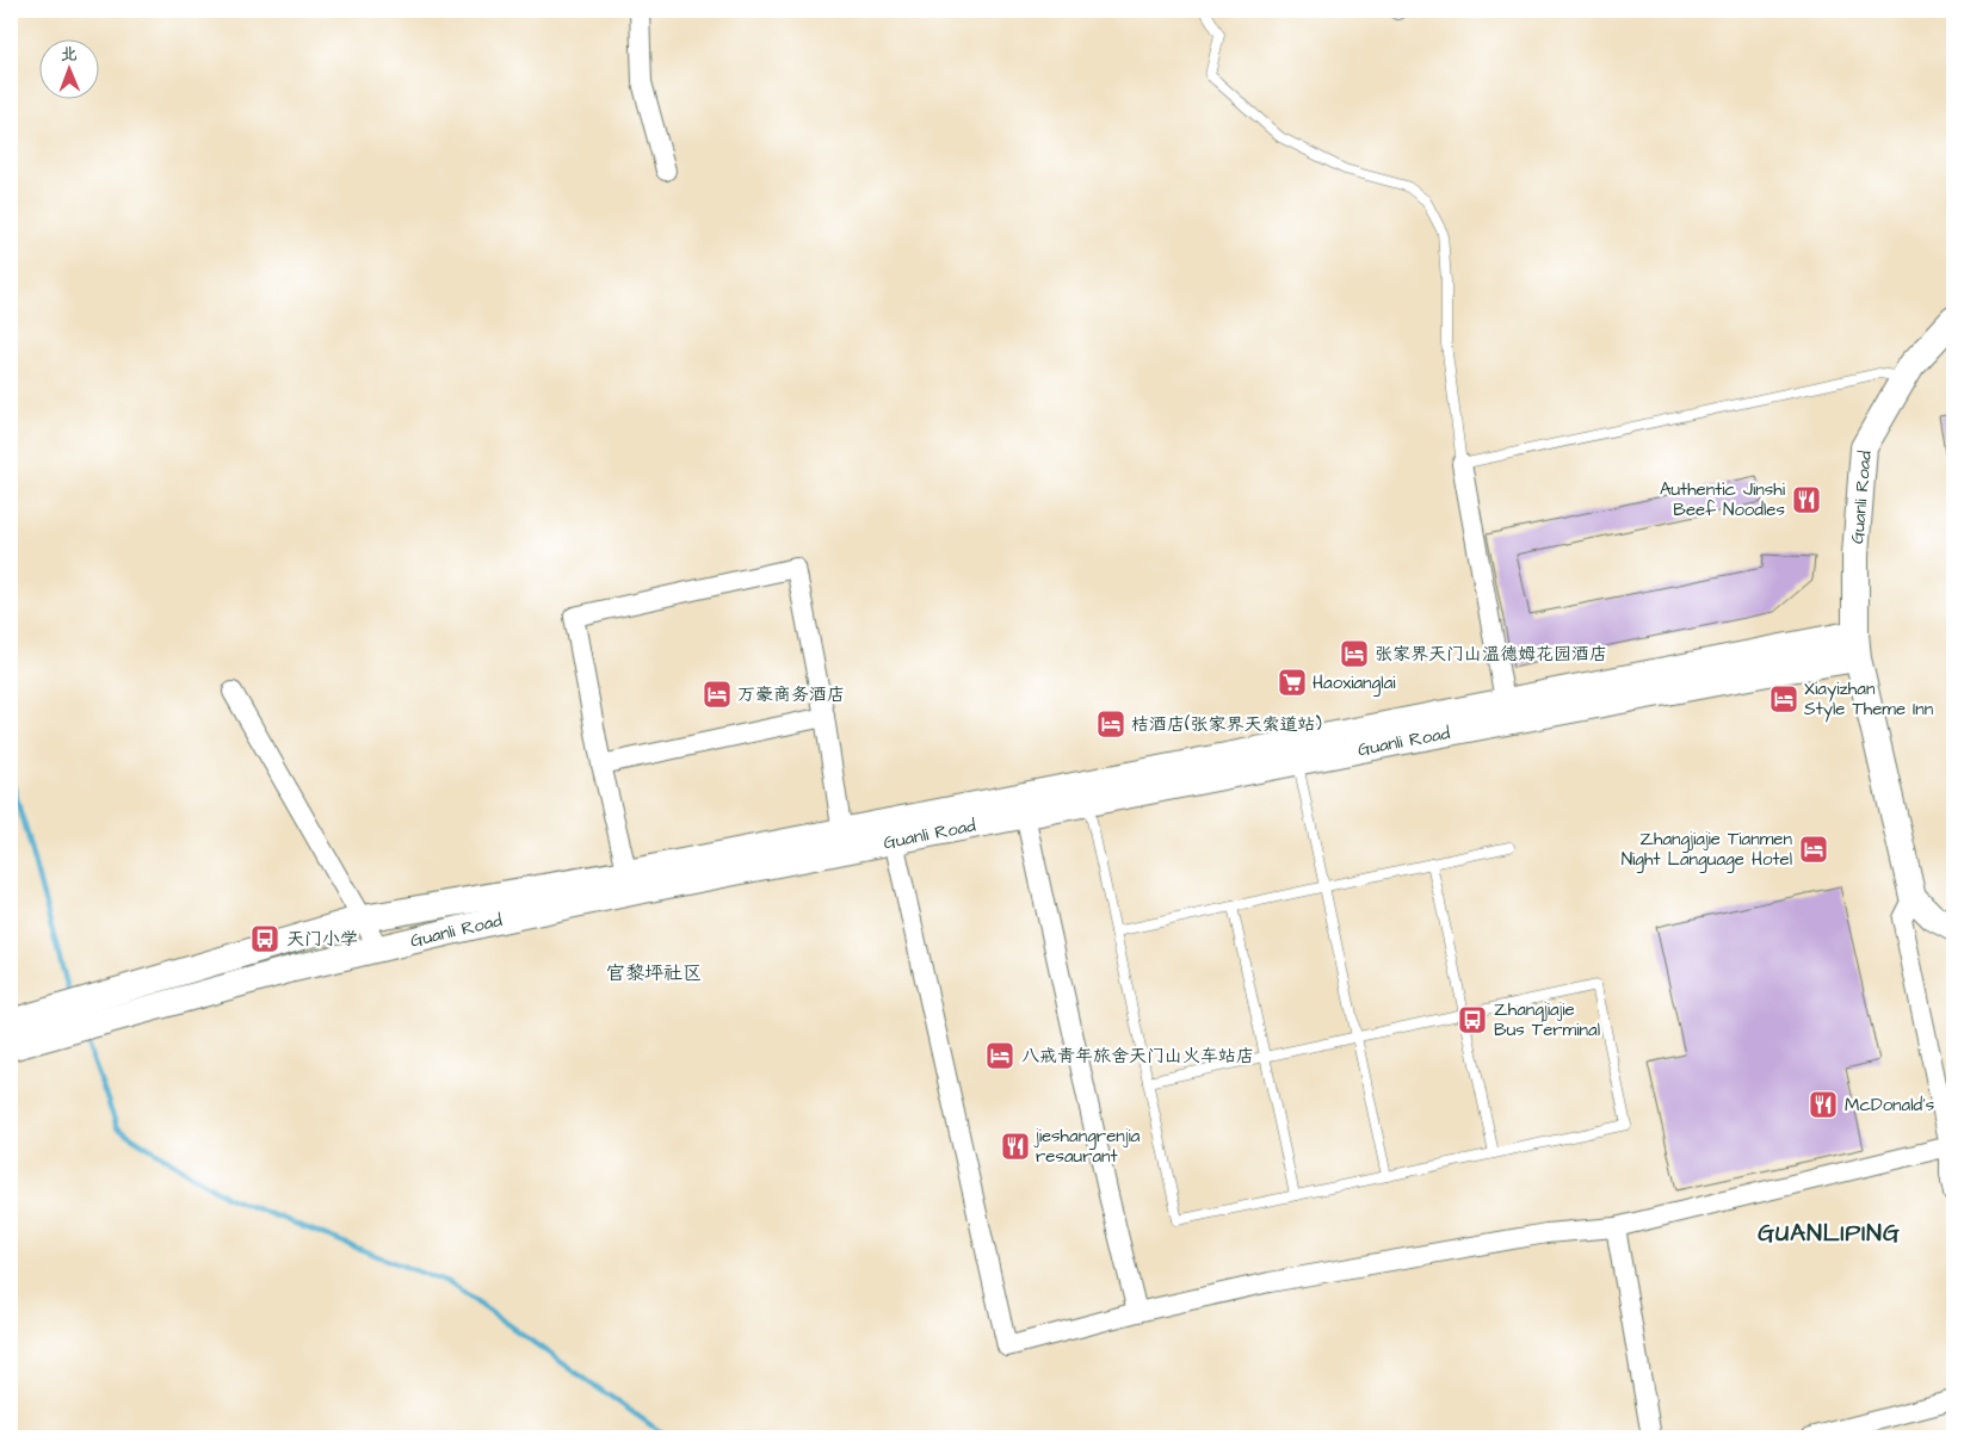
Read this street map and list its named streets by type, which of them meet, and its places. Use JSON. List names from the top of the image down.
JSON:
{
  "streets": {
    "main road": ["Guanli Road"]
  },
  "districts": ["官黎坪社区", "GUANLIPING"],
  "places": {
    "restaurant": ["Authentic Jinshi Beef Noodles", "McDonald's", "jieshangrenjia resaurant"],
    "hotel": [
      "张家界天门山温德姆花园酒店",
      "万豪商务酒店",
      "Xiayizhan Style Theme Inn",
      "桔酒店(张家界天索道站)",
      "Zhangjiajie Tianmen Night Language Hotel",
      "八戒青年旅舍天门山火车站店"
    ],
    "supermarket": ["Haoxianglai"],
    "bus stop": ["天门小学", "Zhangjiajie Bus Terminal"]
  },
  "north": "top"
}
